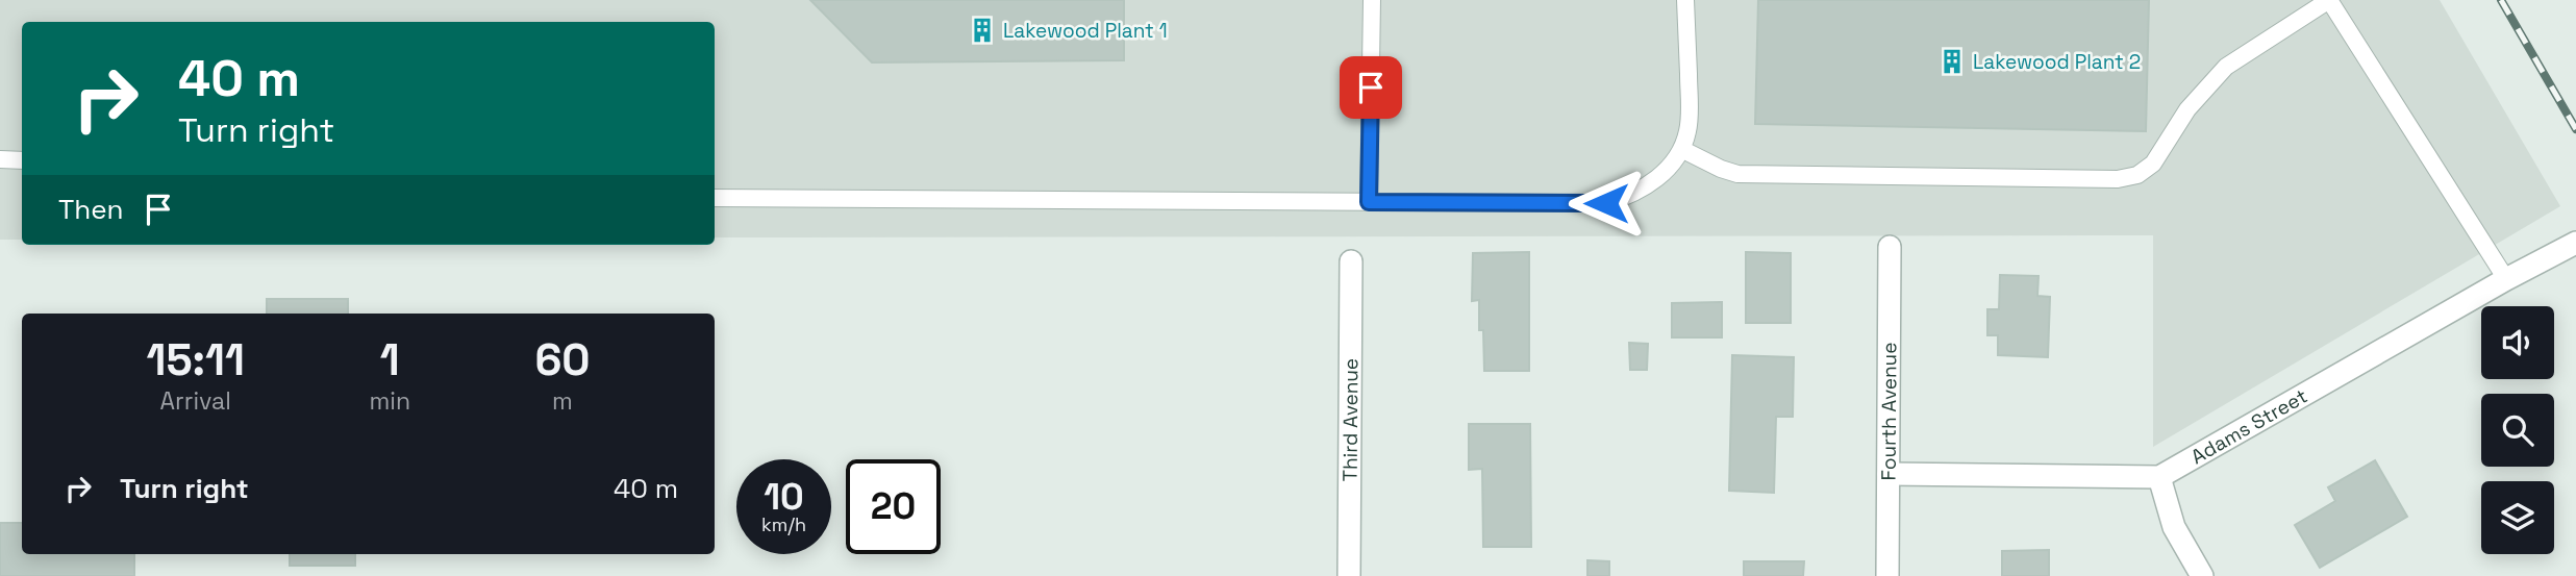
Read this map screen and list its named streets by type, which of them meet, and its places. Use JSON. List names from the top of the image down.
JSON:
{
  "streets": {
    "street": ["Fourth Avenue", "Third Avenue", "Adams Street"]
  },
  "places": {
    "building": ["Lakewood Plant 1", "Lakewood Plant 2"]
  },
  "page": {
    "turn": ["40 m", "Turn right"],
    "then": "Then",
    "eta": [
      "15:11",
      "Arrival",
      "1",
      "min",
      "60",
      "m"
    ],
    "list": [
      {
        "name": "Turn right",
        "value": "40 m"
      }
    ],
    "speed": "10 km/h",
    "limit": "20"
  }
}
